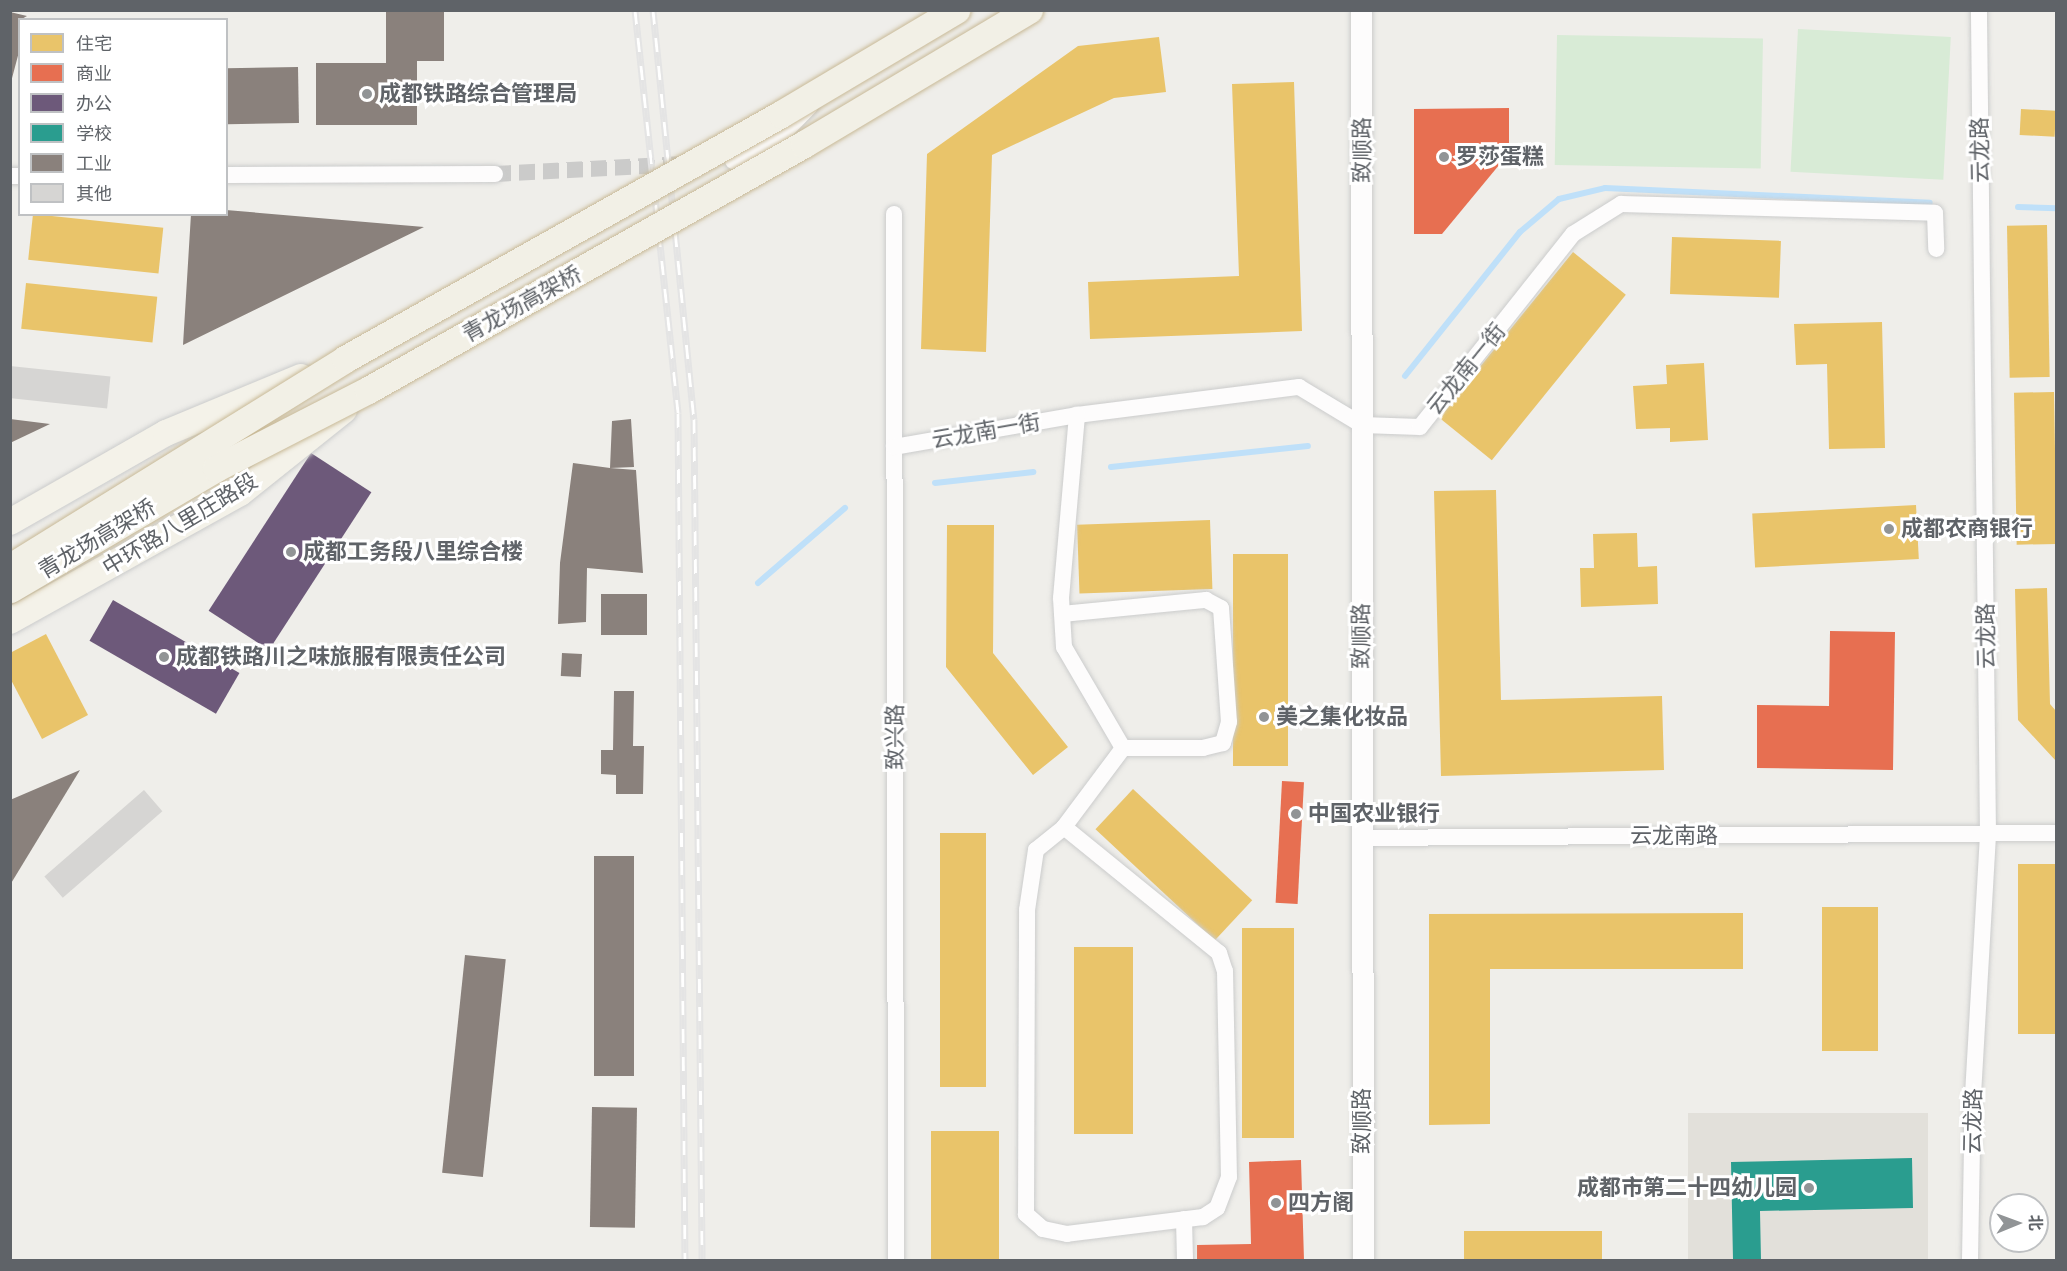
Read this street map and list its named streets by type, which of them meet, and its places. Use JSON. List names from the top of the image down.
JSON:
{
  "streets": {
    "highway": ["青龙场高架桥"],
    "main road": ["中环路八里庄路段"],
    "street": [
      "致顺路",
      "云龙路",
      "云龙南一街",
      "致兴路",
      "云龙南路"
    ]
  },
  "crossings": [
    ["致顺路", "云龙南一街"],
    ["致顺路", "云龙南路"],
    ["云龙路", "云龙南路"],
    ["青龙场高架桥", "中环路八里庄路段"],
    ["云龙南一街", "致兴路"]
  ],
  "places": [
    "成都铁路综合管理局",
    "罗莎蛋糕",
    "成都农商银行",
    "成都工务段八里综合楼",
    "成都铁路川之味旅服有限责任公司",
    "美之集化妆品",
    "中国农业银行",
    "成都市第二十四幼儿园",
    "四方阁"
  ],
  "legend": [
    "住宅",
    "商业",
    "办公",
    "学校",
    "工业",
    "其他"
  ],
  "north": "right"
}
